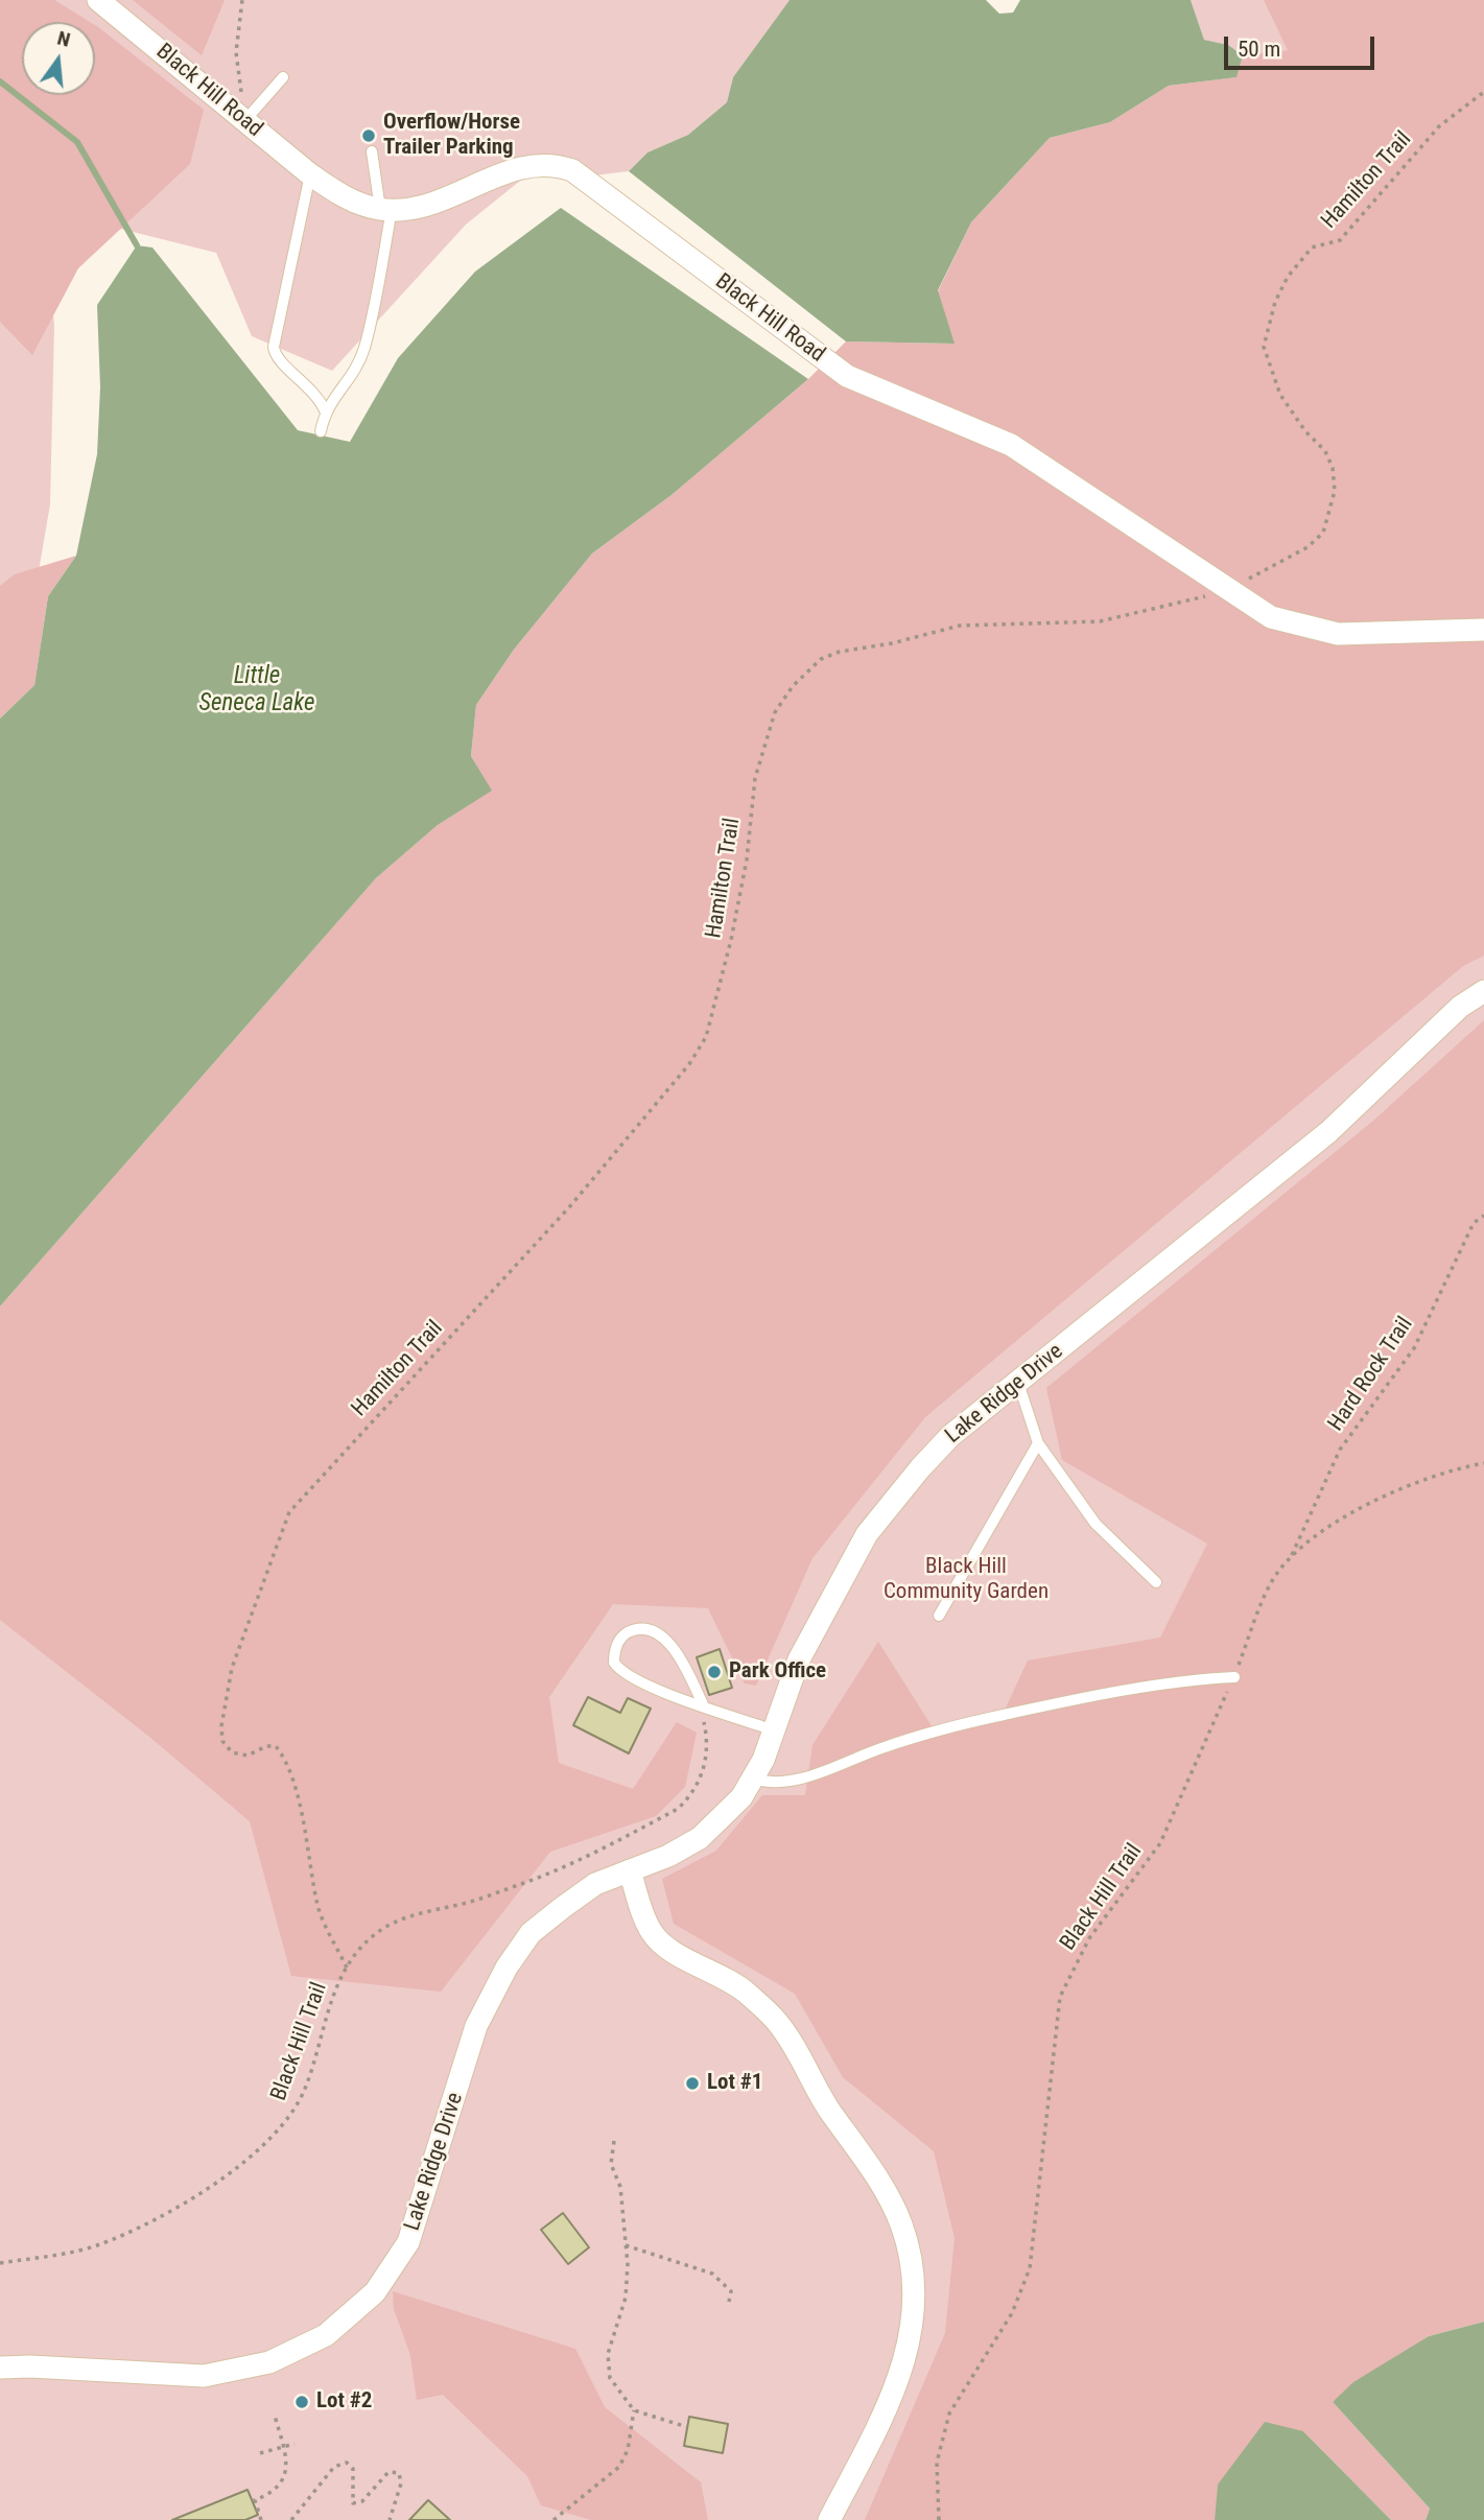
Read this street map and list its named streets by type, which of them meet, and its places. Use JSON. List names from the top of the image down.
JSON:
{
  "streets": {
    "street": ["Black Hill Road", "Lake Ridge Drive"],
    "path": ["Hamilton Trail", "Hard Rock Trail", "Black Hill Trail"]
  },
  "crossings": [
    ["Black Hill Road", "Hamilton Trail"],
    ["Hamilton Trail", "Black Hill Trail"],
    ["Hard Rock Trail", "Black Hill Trail"]
  ],
  "water": ["Little Seneca Lake"],
  "parks": ["Black Hill Community Garden"],
  "places": [
    "Overflow/Horse Trailer Parking",
    "Park Office",
    "Lot #1",
    "Lot #2"
  ],
  "scale_bar": "50 m",
  "north": "top"
}
